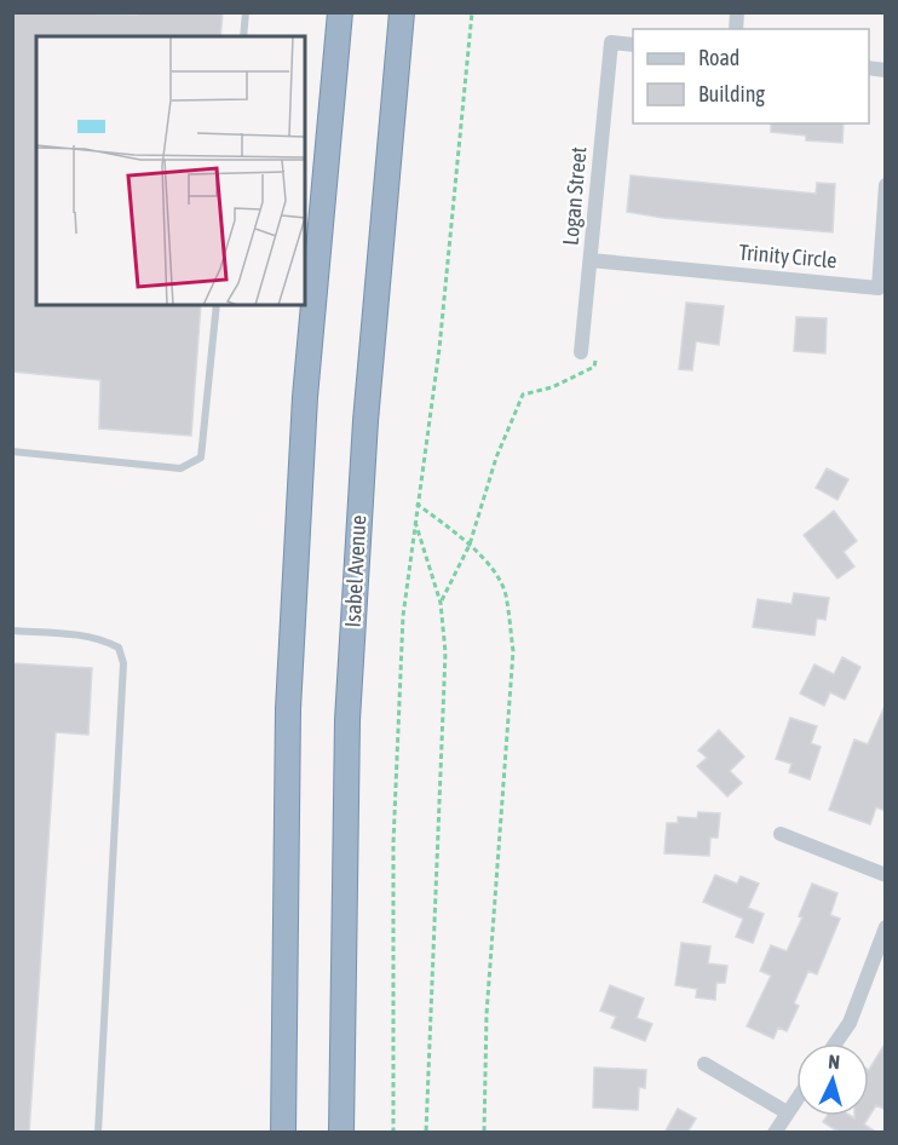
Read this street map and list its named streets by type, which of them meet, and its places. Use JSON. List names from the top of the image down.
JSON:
{
  "streets": {
    "highway": ["Isabel Avenue"],
    "street": ["Logan Street", "Trinity Circle"]
  },
  "crossings": [
    ["Logan Street", "Trinity Circle"]
  ],
  "legend": ["Road", "Building"],
  "north": "top"
}
